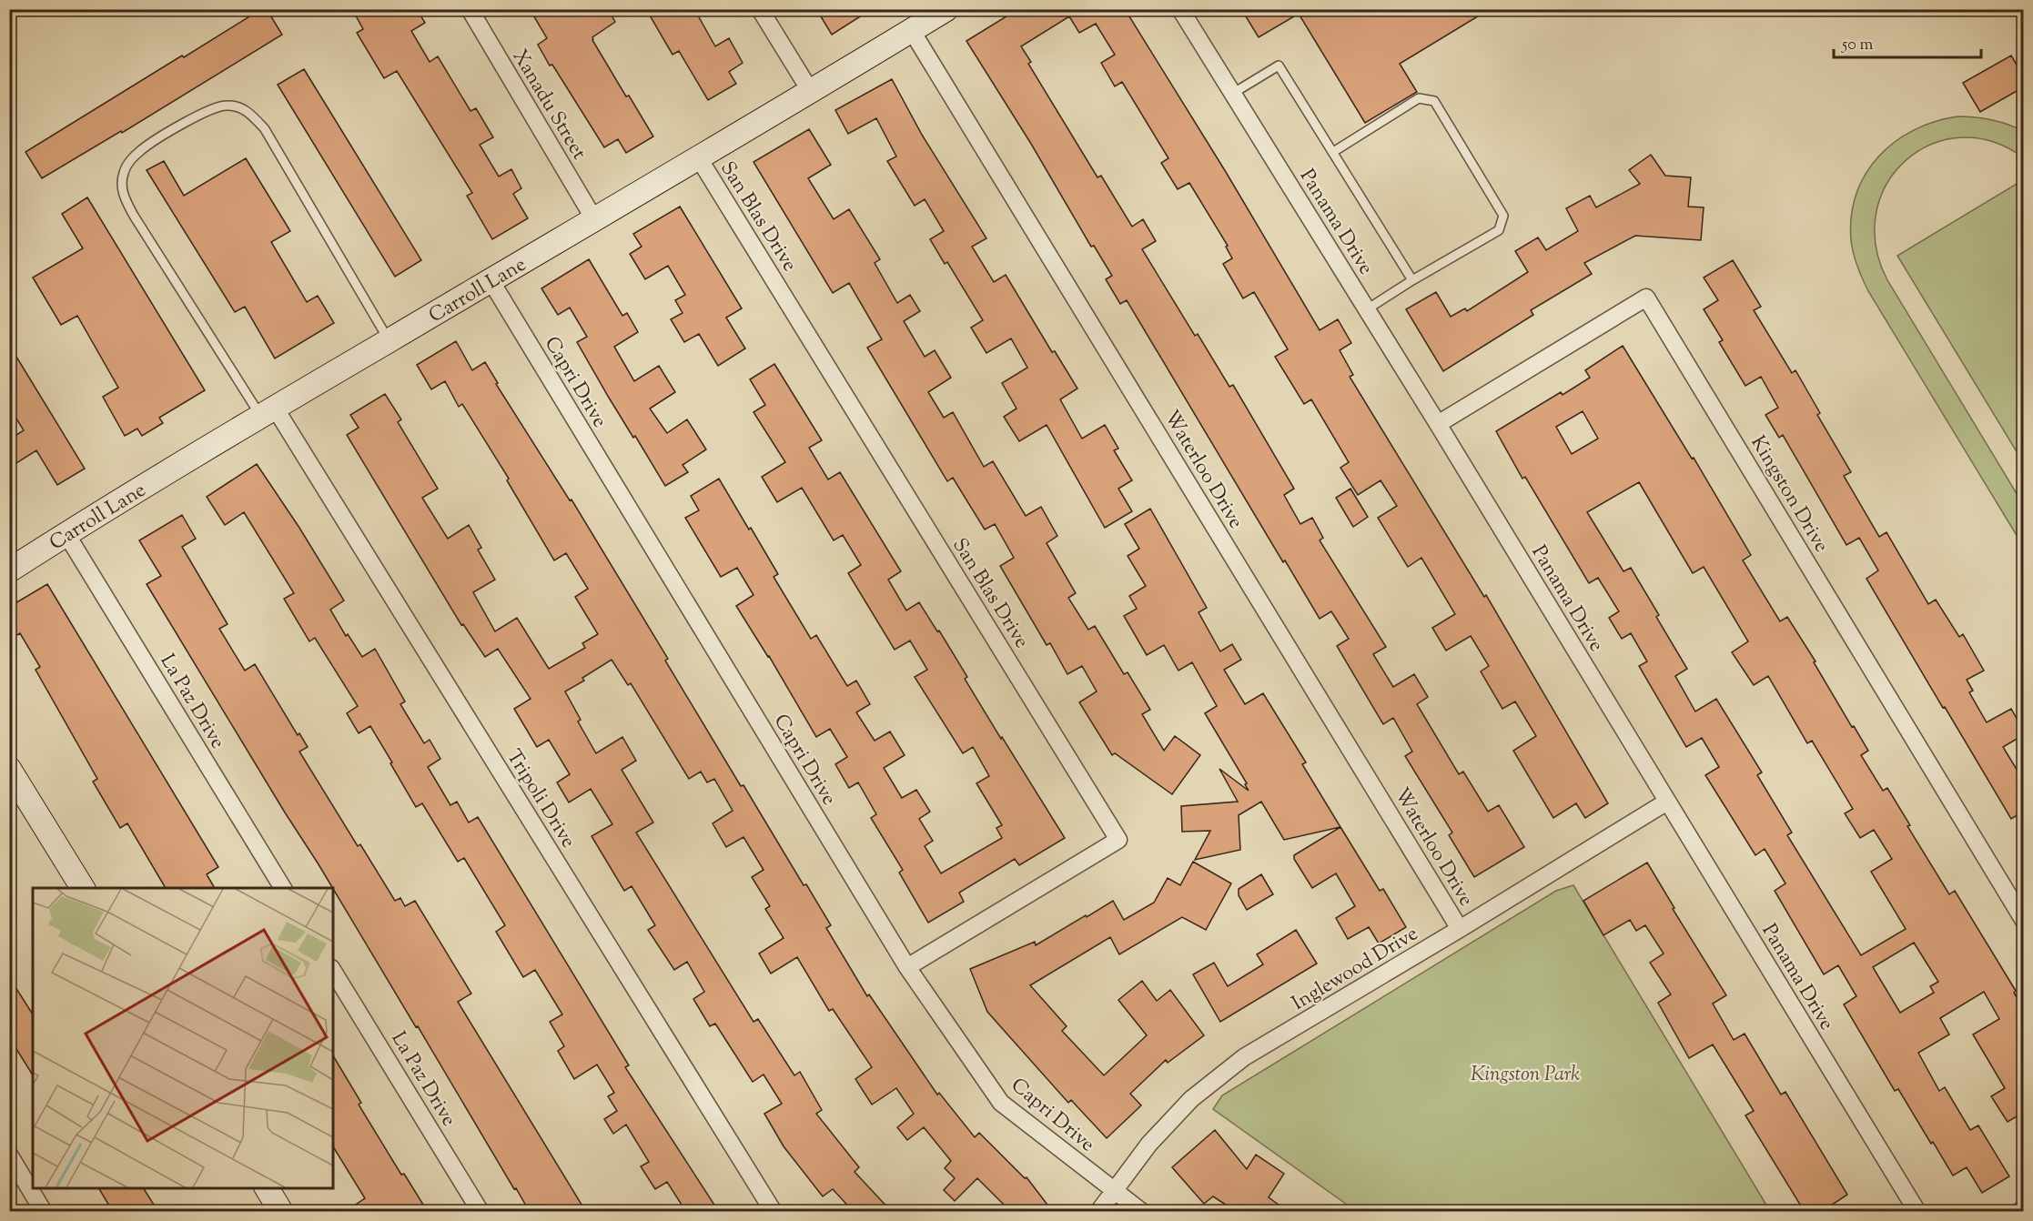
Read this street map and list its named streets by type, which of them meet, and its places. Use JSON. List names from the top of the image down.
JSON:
{
  "streets": {
    "street": [
      "Xanadu Street",
      "San Blas Drive",
      "Panama Drive",
      "Carroll Lane",
      "Capri Drive",
      "Waterloo Drive",
      "Kingston Drive",
      "La Paz Drive",
      "Tripoli Drive",
      "Inglewood Drive"
    ]
  },
  "crossings": [
    ["Xanadu Street", "Carroll Lane"],
    ["San Blas Drive", "Carroll Lane"],
    ["San Blas Drive", "Capri Drive"],
    ["Panama Drive", "Kingston Drive"],
    ["Panama Drive", "Inglewood Drive"],
    ["Carroll Lane", "Capri Drive"],
    ["Carroll Lane", "Waterloo Drive"],
    ["Carroll Lane", "La Paz Drive"],
    ["Carroll Lane", "Tripoli Drive"],
    ["Capri Drive", "Inglewood Drive"],
    ["Waterloo Drive", "Inglewood Drive"]
  ],
  "parks": ["Kingston Park"],
  "scale_bar": "50 m"
}
